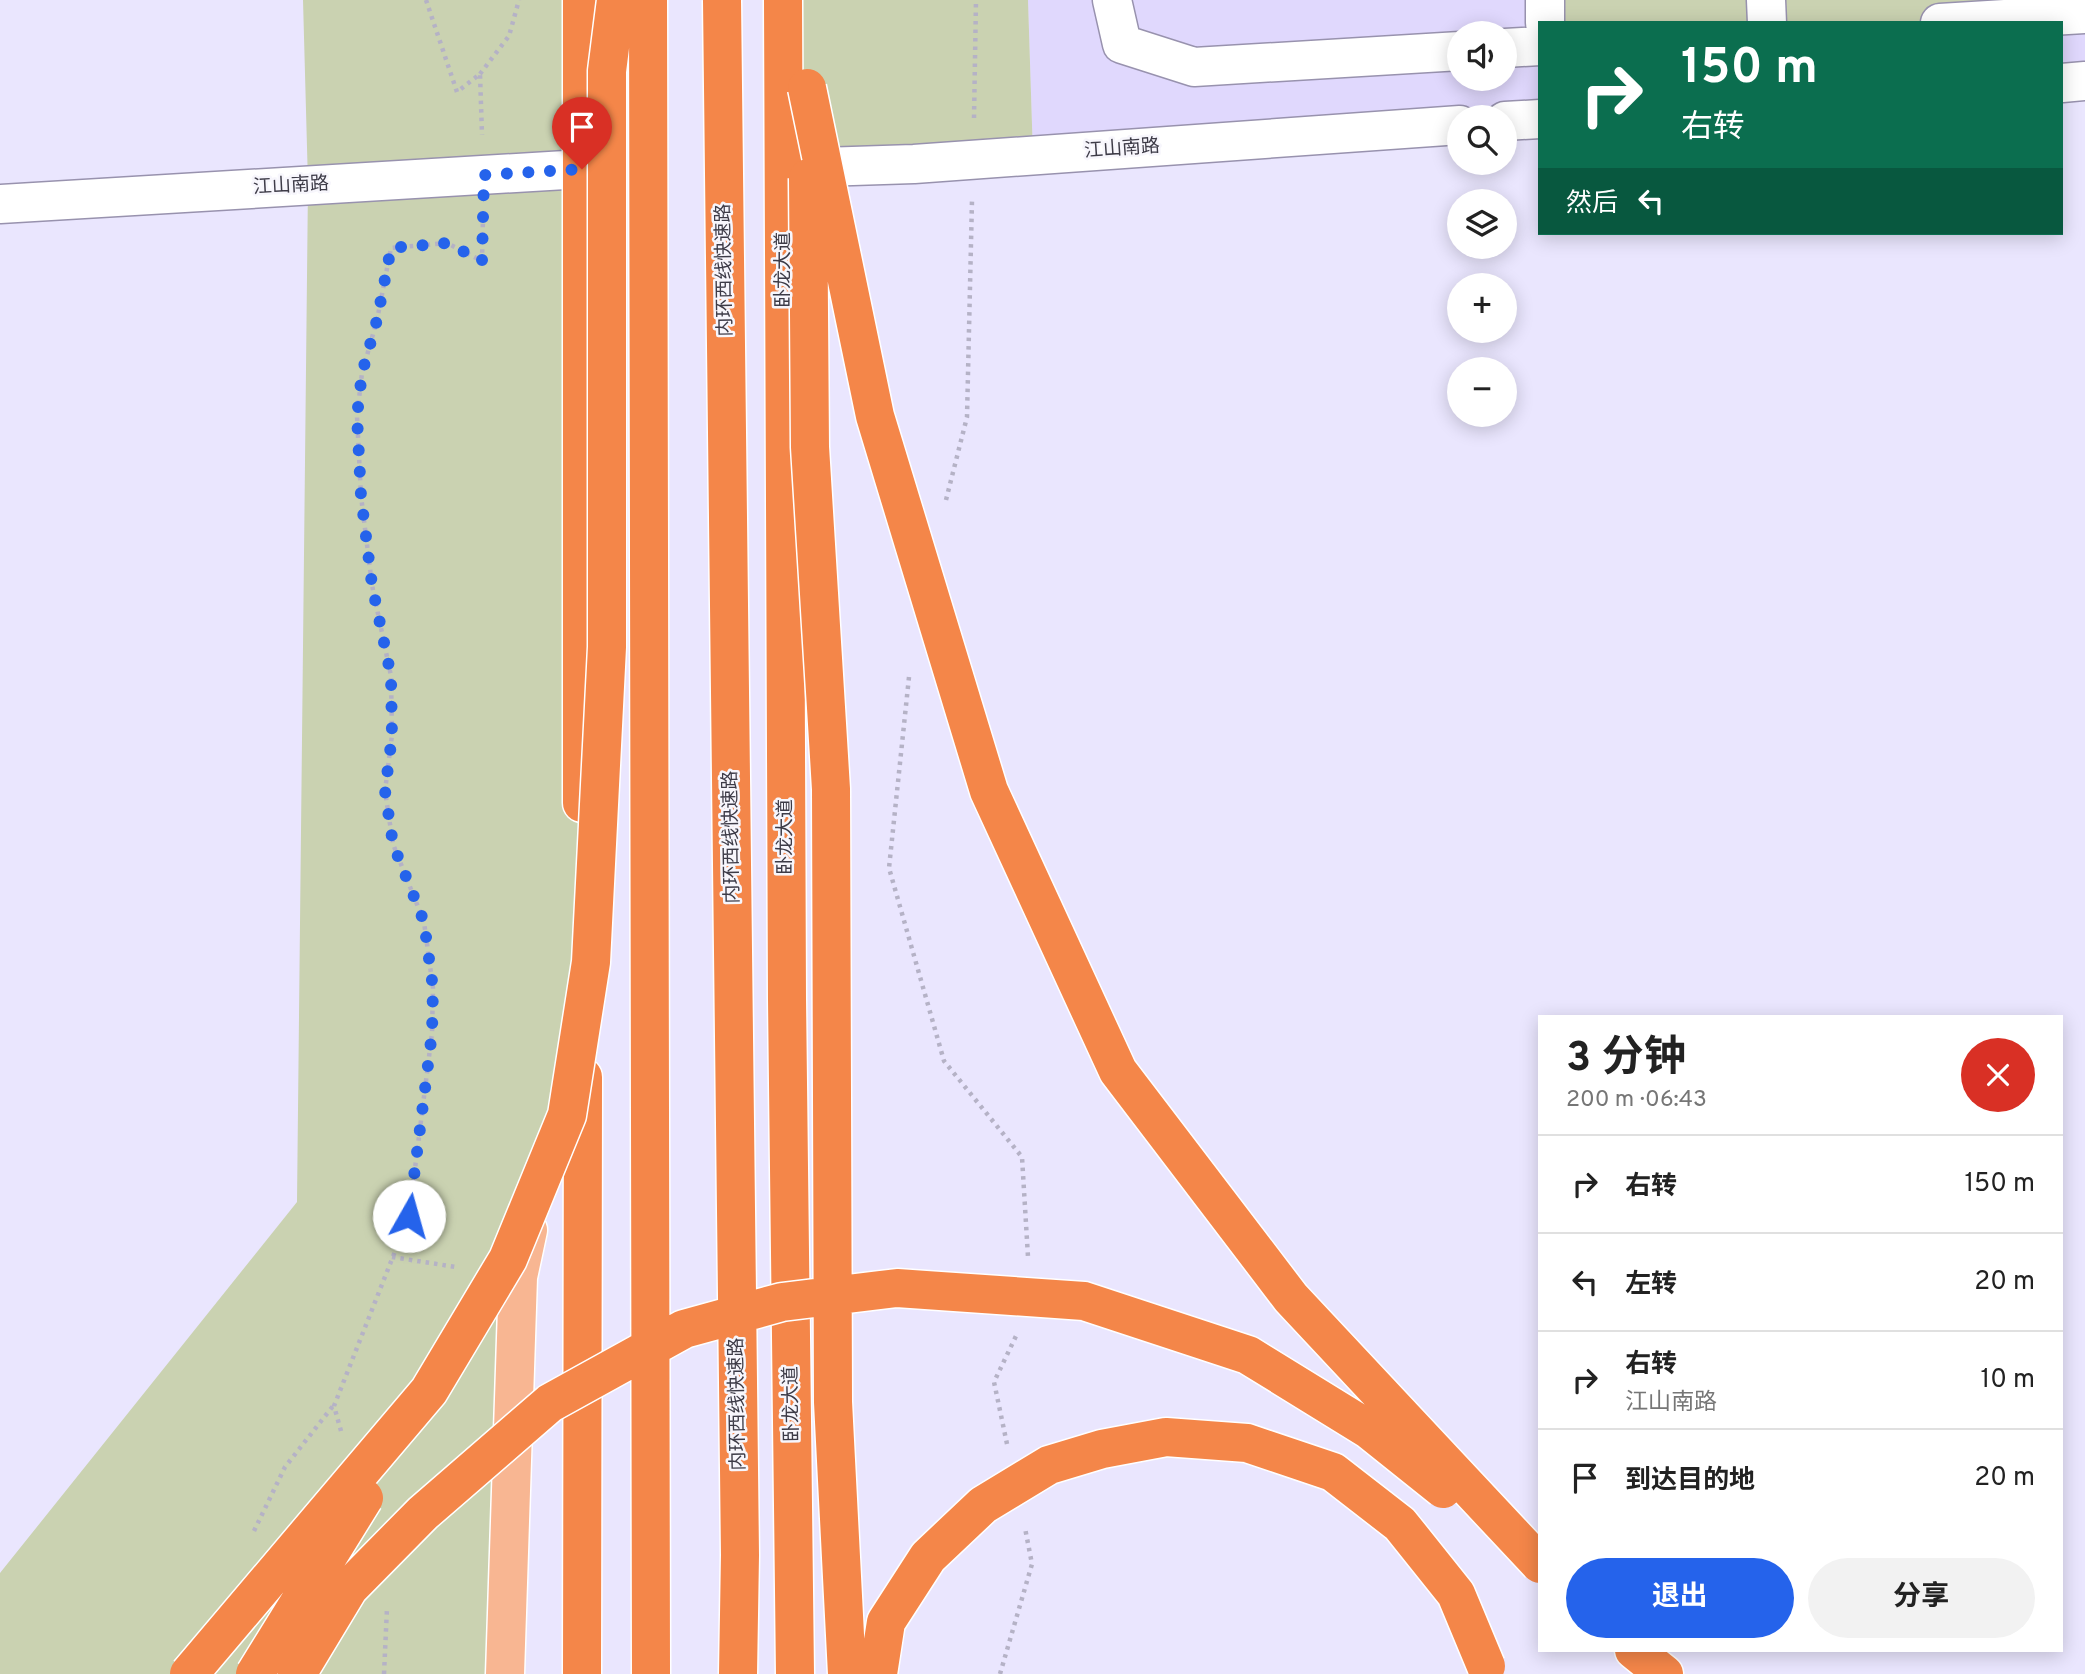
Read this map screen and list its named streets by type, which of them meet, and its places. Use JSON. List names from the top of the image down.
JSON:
{
  "streets": {
    "highway": ["内环西线快速路", "卧龙大道"],
    "street": ["江山南路"]
  },
  "crossings": [
    ["江山南路", "卧龙大道"]
  ],
  "page": {
    "map_buttons": ["+", "−"],
    "turn": ["150 m", "右转"],
    "then": "然后",
    "heading": ["3 分钟", "200 m · 06:43"],
    "list": [
      {
        "name": "右转",
        "value": "150 m"
      },
      {
        "name": "左转",
        "value": "20 m"
      },
      {
        "name": "右转",
        "note": "江山南路",
        "value": "10 m"
      },
      {
        "name": "到达目的地",
        "value": "20 m"
      }
    ],
    "buttons": ["退出", "分享"]
  }
}
